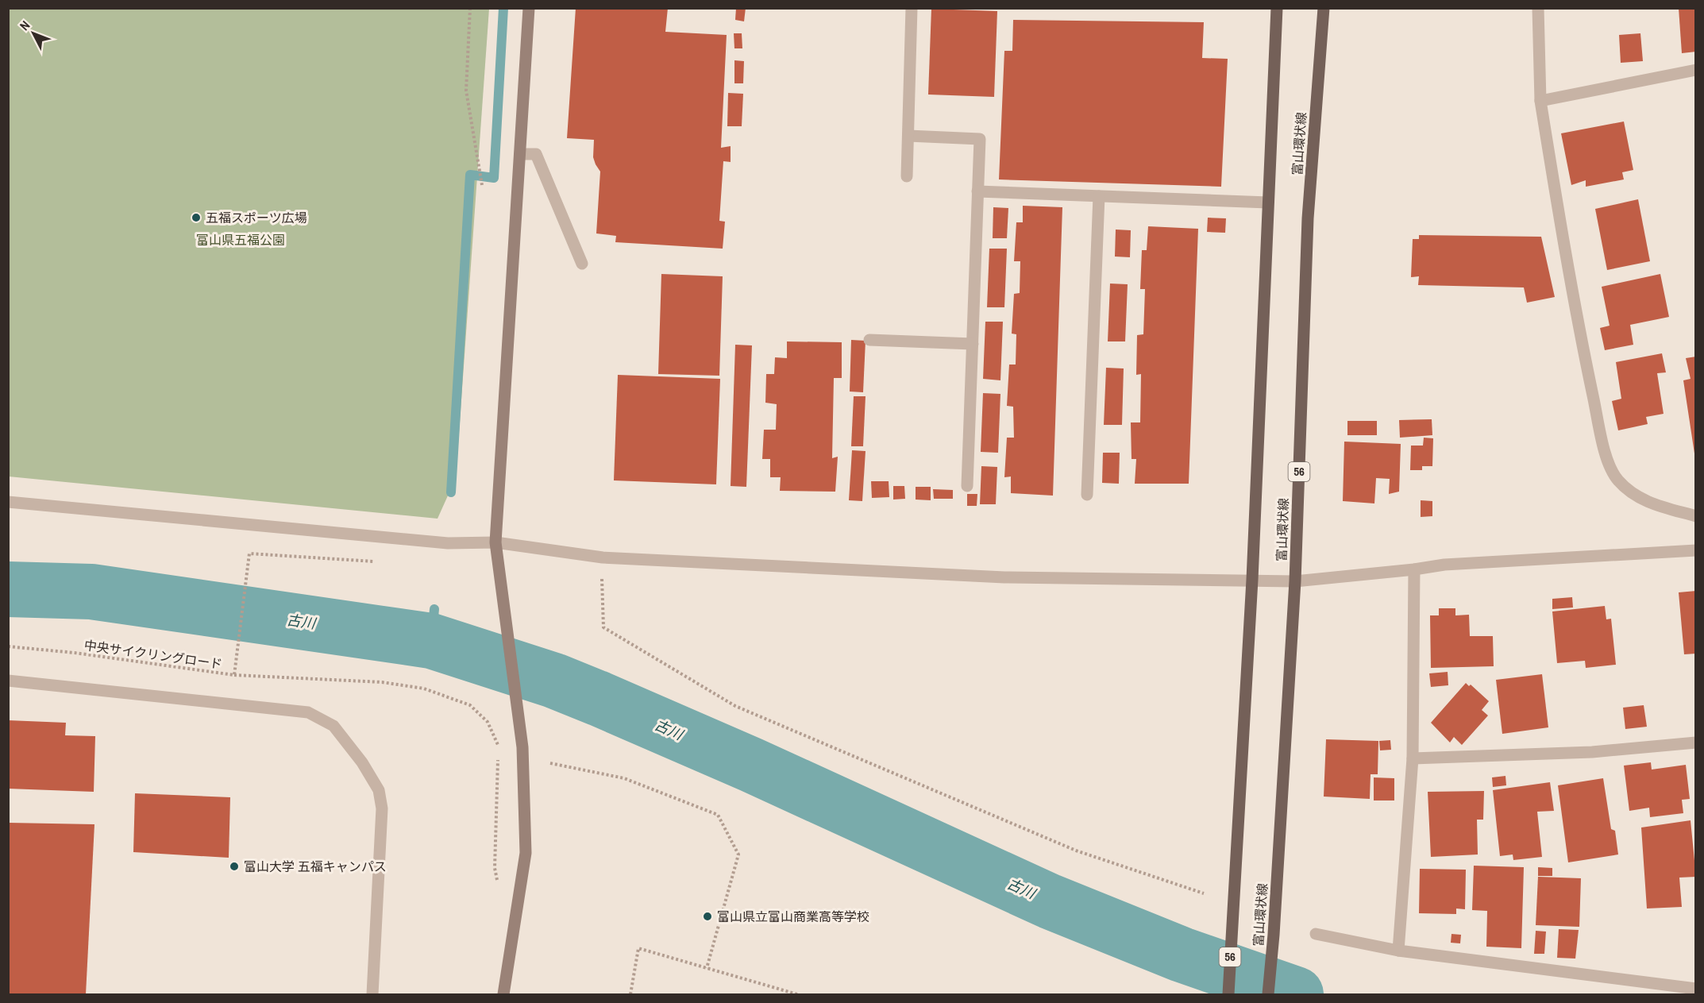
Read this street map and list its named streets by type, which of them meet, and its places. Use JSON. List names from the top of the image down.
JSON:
{
  "streets": {
    "main road": ["富山環状線", "56"],
    "path": ["中央サイクリングロード"]
  },
  "water": ["古川"],
  "parks": ["富山県五福公園"],
  "places": ["五福スポーツ広場", "富山大学 五福キャンパス", "富山県立富山商業高等学校"],
  "north": "top left"
}
